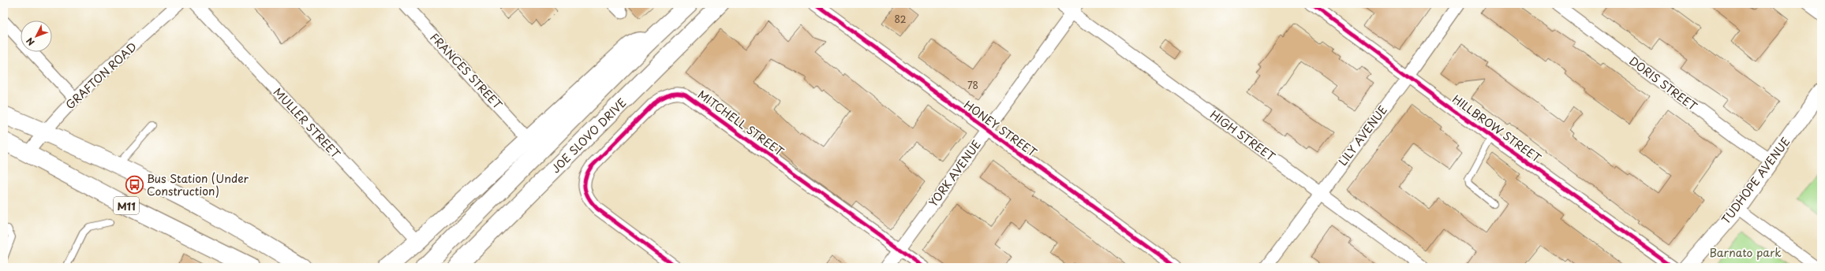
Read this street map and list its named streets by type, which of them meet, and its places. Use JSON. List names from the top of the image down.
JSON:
{
  "streets": {
    "main road": ["JOE SLOVO DRIVE", "M11"],
    "street": [
      "FRANCES STREET",
      "GRAFTON ROAD",
      "DORIS STREET",
      "MULLER STREET",
      "MITCHELL STREET",
      "HONEY STREET",
      "HILLBROW STREET",
      "HIGH STREET",
      "LILY AVENUE",
      "YORK AVENUE",
      "TUDHOPE AVENUE"
    ]
  },
  "crossings": [
    ["GRAFTON ROAD", "M11"],
    ["DORIS STREET", "TUDHOPE AVENUE"],
    ["MITCHELL STREET", "YORK AVENUE"],
    ["HONEY STREET", "YORK AVENUE"],
    ["HILLBROW STREET", "LILY AVENUE"],
    ["HIGH STREET", "LILY AVENUE"],
    ["HIGH STREET", "YORK AVENUE"]
  ],
  "parks": ["Barnato park"],
  "places": {
    "bus stop": ["Bus Station (Under Construction)"]
  },
  "house_numbers": ["82", "78"],
  "north": "bottom left"
}
